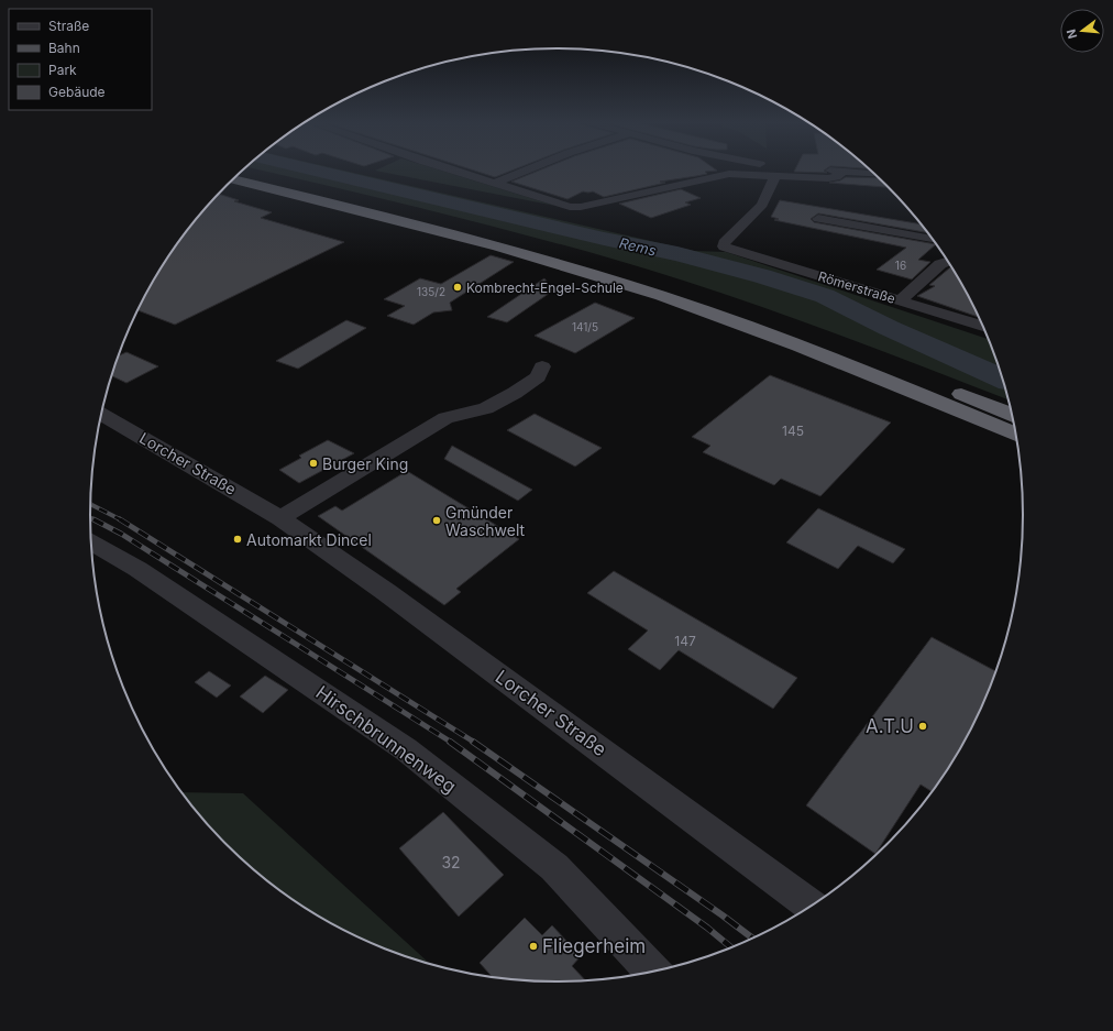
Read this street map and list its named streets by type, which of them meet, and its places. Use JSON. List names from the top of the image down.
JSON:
{
  "streets": {
    "street": ["Römerstraße", "Lorcher Straße", "Hirschbrunnenweg"]
  },
  "water": ["Rems"],
  "places": [
    "Kombrecht-Engel-Schule",
    "Burger King",
    "Gmünder Waschwelt",
    "Automarkt Dincel",
    "A.T.U",
    "Fliegerheim"
  ],
  "house_numbers": [
    "16",
    "135/2",
    "141/5",
    "145",
    "147",
    "32"
  ],
  "legend": [
    "Straße",
    "Bahn",
    "Park",
    "Gebäude"
  ],
  "north": "left"
}
